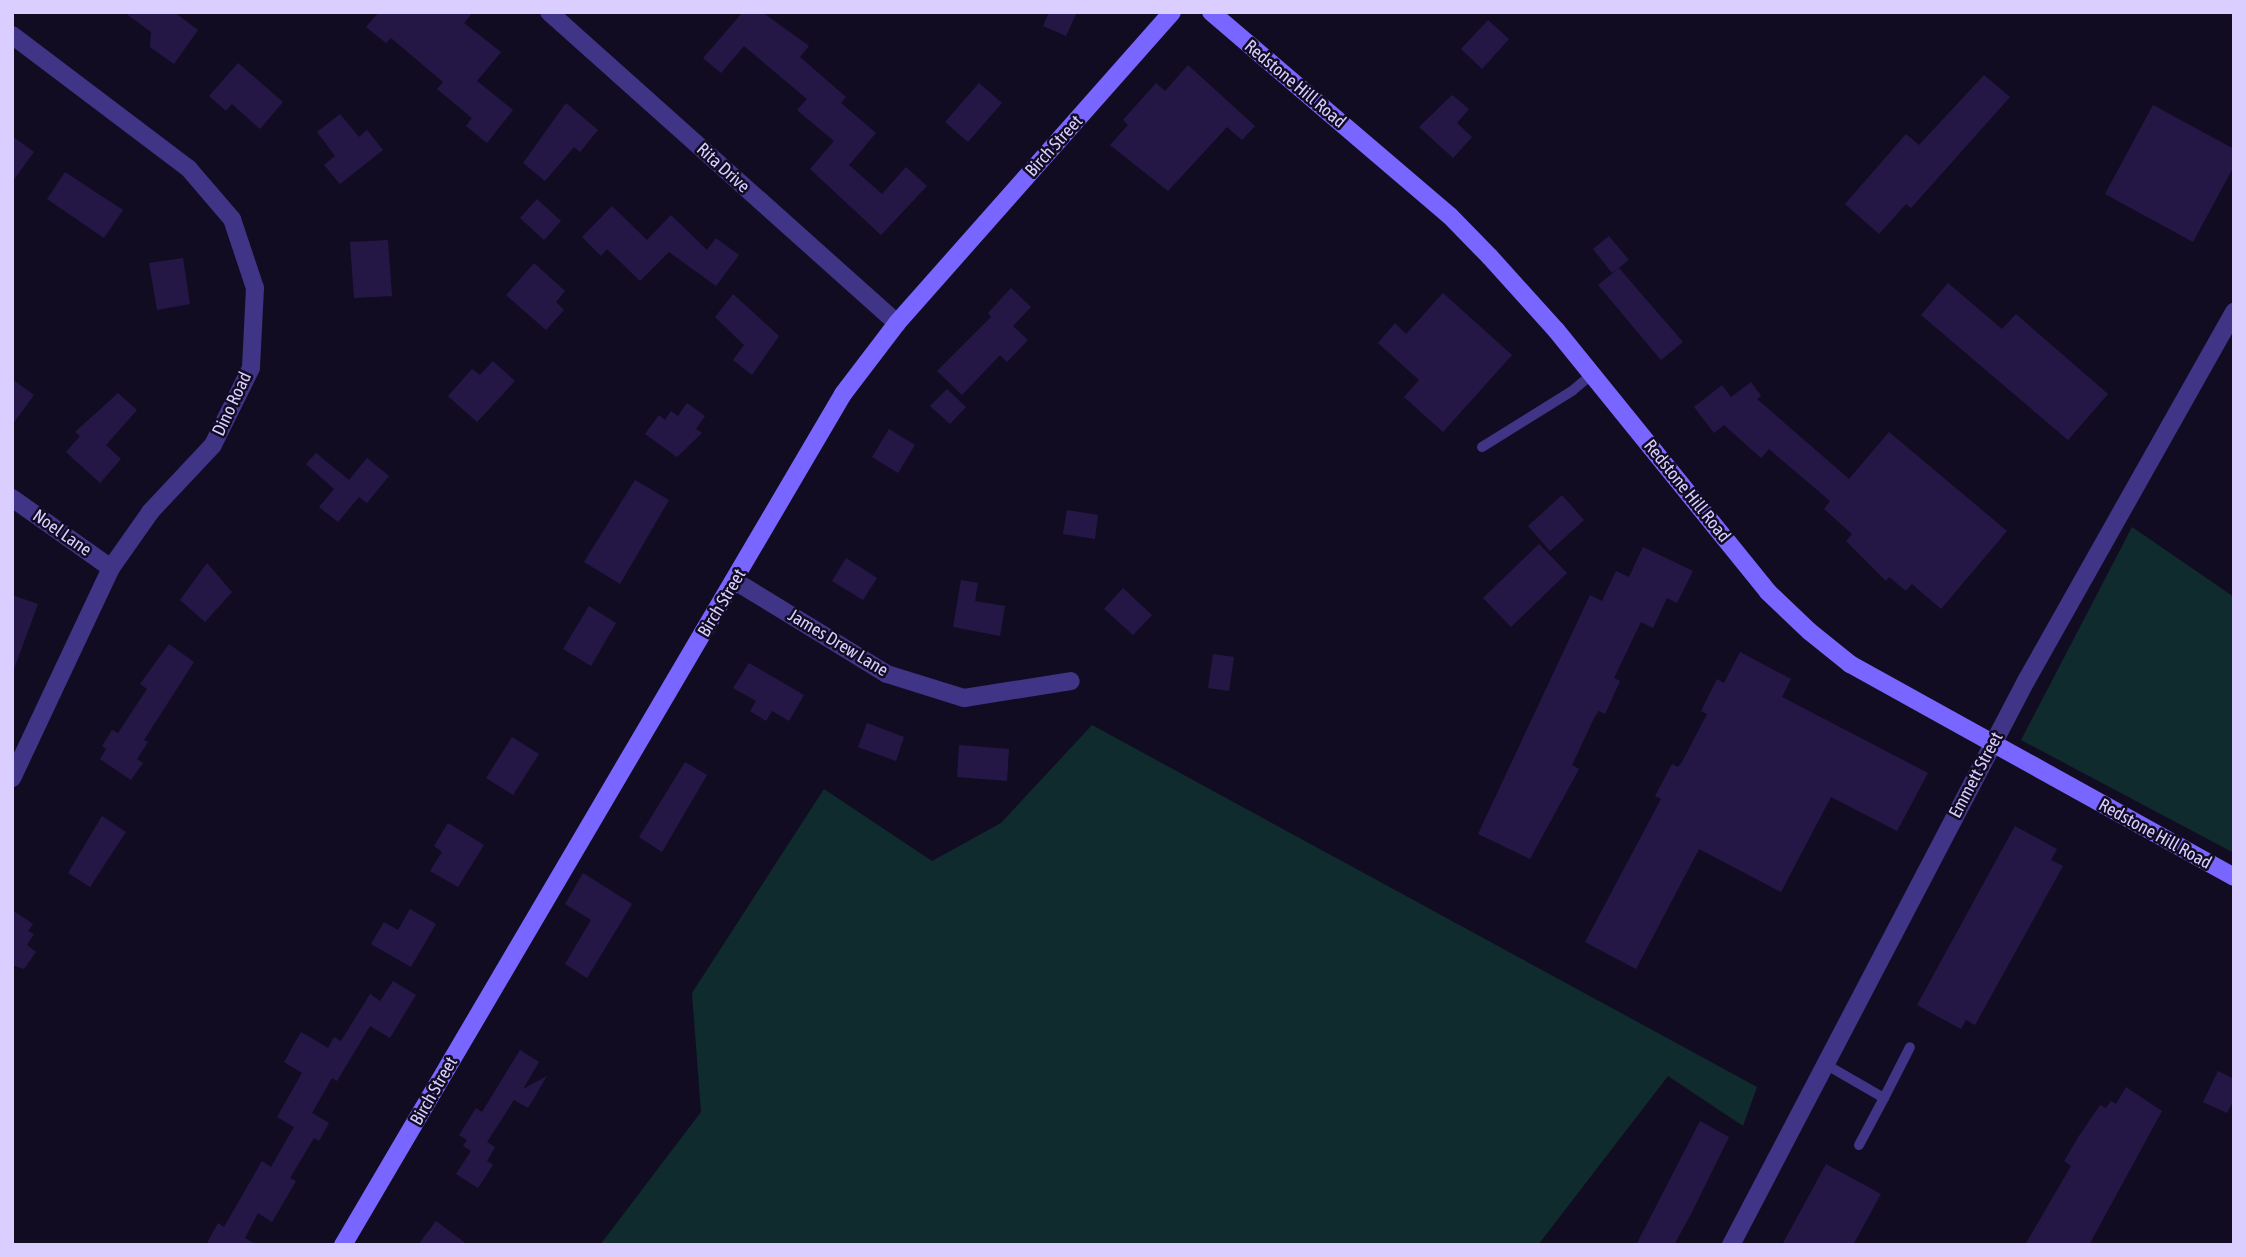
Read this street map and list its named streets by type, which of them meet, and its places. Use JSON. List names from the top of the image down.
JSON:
{
  "streets": {
    "main road": ["Redstone Hill Road", "Birch Street"],
    "street": [
      "Rita Drive",
      "Dino Road",
      "Noel Lane",
      "James Drew Lane",
      "Emmett Street"
    ]
  },
  "crossings": [
    ["Redstone Hill Road", "Emmett Street"],
    ["Birch Street", "Rita Drive"],
    ["Birch Street", "James Drew Lane"],
    ["Dino Road", "Noel Lane"]
  ]
}
